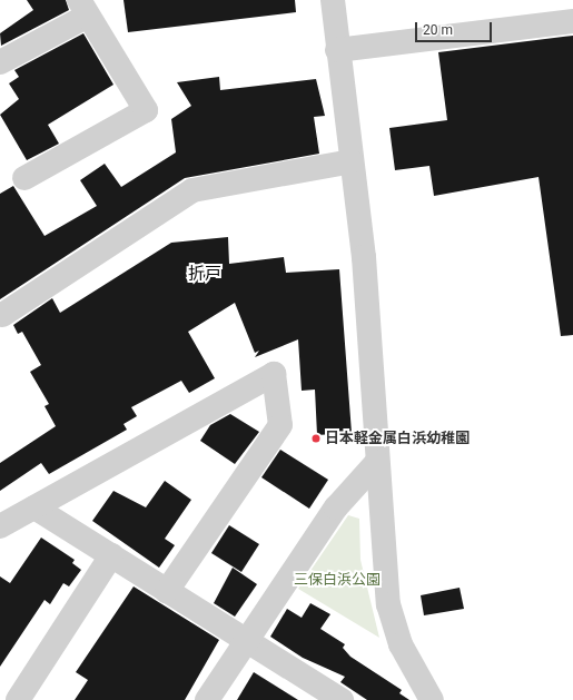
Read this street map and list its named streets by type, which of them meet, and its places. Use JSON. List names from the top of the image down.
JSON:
{
  "districts": ["折戸"],
  "parks": ["三保白浜公園"],
  "places": ["日本軽金属白浜幼稚園"],
  "scale_bar": "20 m"
}
